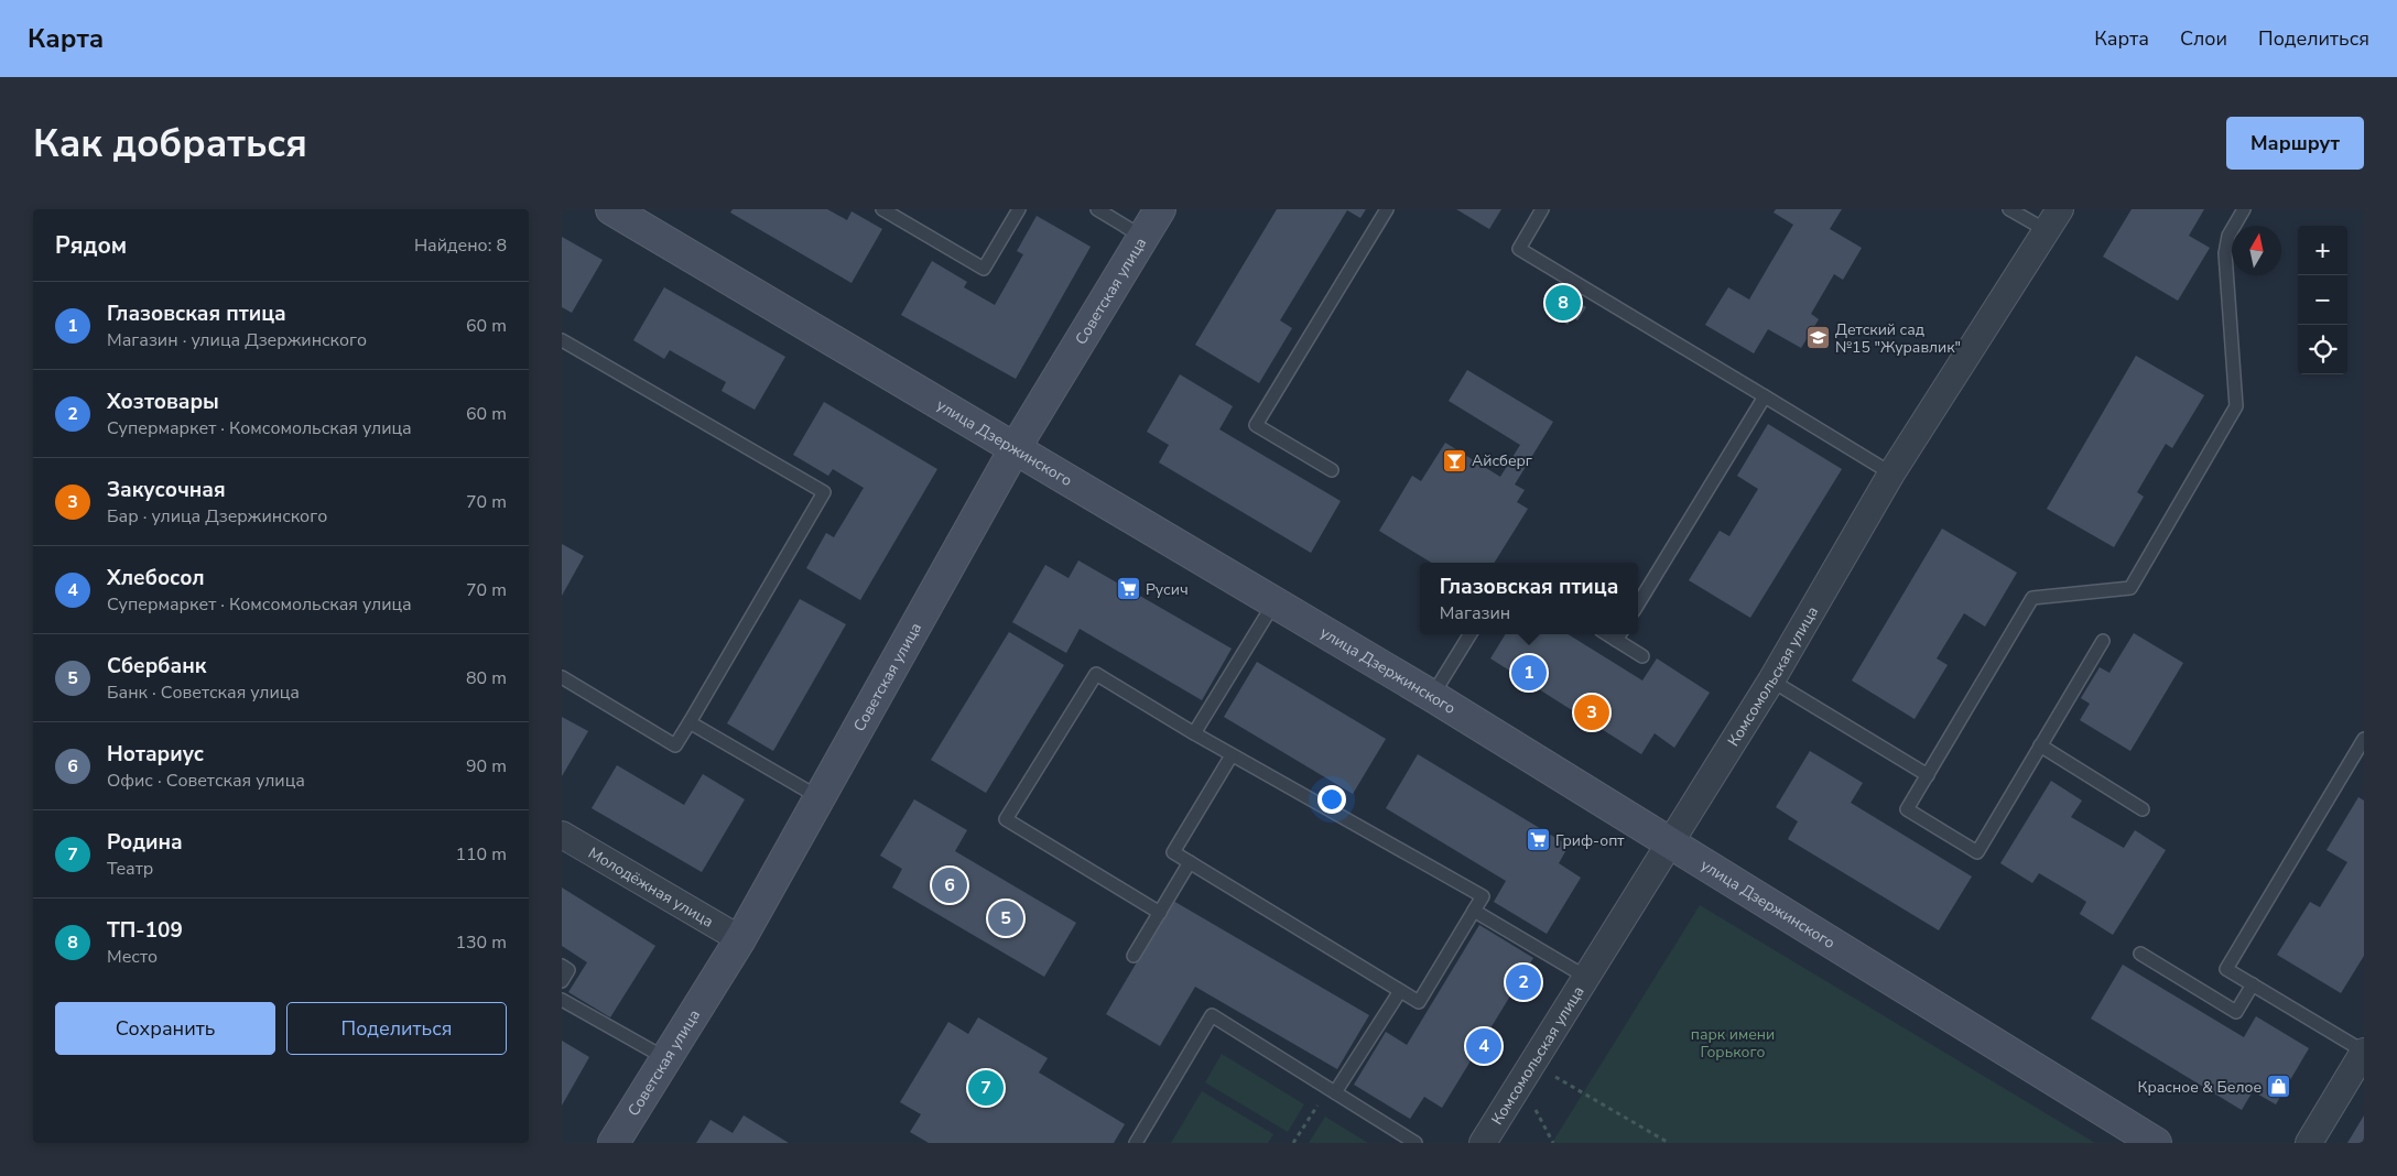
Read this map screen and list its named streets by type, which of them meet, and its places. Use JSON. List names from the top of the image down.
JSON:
{
  "streets": {
    "street": [
      "Советская улица",
      "улица Дзержинского",
      "Комсомольская улица",
      "Молодёжная улица"
    ]
  },
  "crossings": [
    ["Советская улица", "улица Дзержинского"],
    ["Советская улица", "Молодёжная улица"],
    ["улица Дзержинского", "Комсомольская улица"]
  ],
  "parks": ["парк имени Горького"],
  "places": {
    "school or university": ["Детский сад №15 \"Журавлик\""],
    "bar": ["Айсберг"],
    "supermarket": ["Русич", "Гриф-опт"],
    "shop": ["Красное & Белое"]
  },
  "north": "top",
  "page": {
    "header": "Карта",
    "nav": ["Карта", "Слои", "Поделиться"],
    "buttons": [
      "Маршрут",
      ["Сохранить", "Поделиться"]
    ],
    "title": "Как добраться",
    "heading": ["Рядом", "Найдено: 8"],
    "map_buttons": ["+", "−"],
    "list": [
      {
        "mark": "1",
        "name": "Глазовская птица",
        "note": "Магазин · улица Дзержинского",
        "value": "60 m"
      },
      {
        "mark": "2",
        "name": "Хозтовары",
        "note": "Супермаркет · Комсомольская улица",
        "value": "60 m"
      },
      {
        "mark": "3",
        "name": "Закусочная",
        "note": "Бар · улица Дзержинского",
        "value": "70 m"
      },
      {
        "mark": "4",
        "name": "Хлебосол",
        "note": "Супермаркет · Комсомольская улица",
        "value": "70 m"
      },
      {
        "mark": "5",
        "name": "Сбербанк",
        "note": "Банк · Советская улица",
        "value": "80 m"
      },
      {
        "mark": "6",
        "name": "Нотариус",
        "note": "Офис · Советская улица",
        "value": "90 m"
      },
      {
        "mark": "7",
        "name": "Родина",
        "note": "Театр",
        "value": "110 m"
      },
      {
        "mark": "8",
        "name": "ТП-109",
        "note": "Место",
        "value": "130 m"
      }
    ],
    "pins": [
      "8",
      "1",
      "3",
      "6",
      "5",
      "2",
      "4",
      "7"
    ],
    "popup": ["Глазовская птица", "Магазин"]
  }
}
